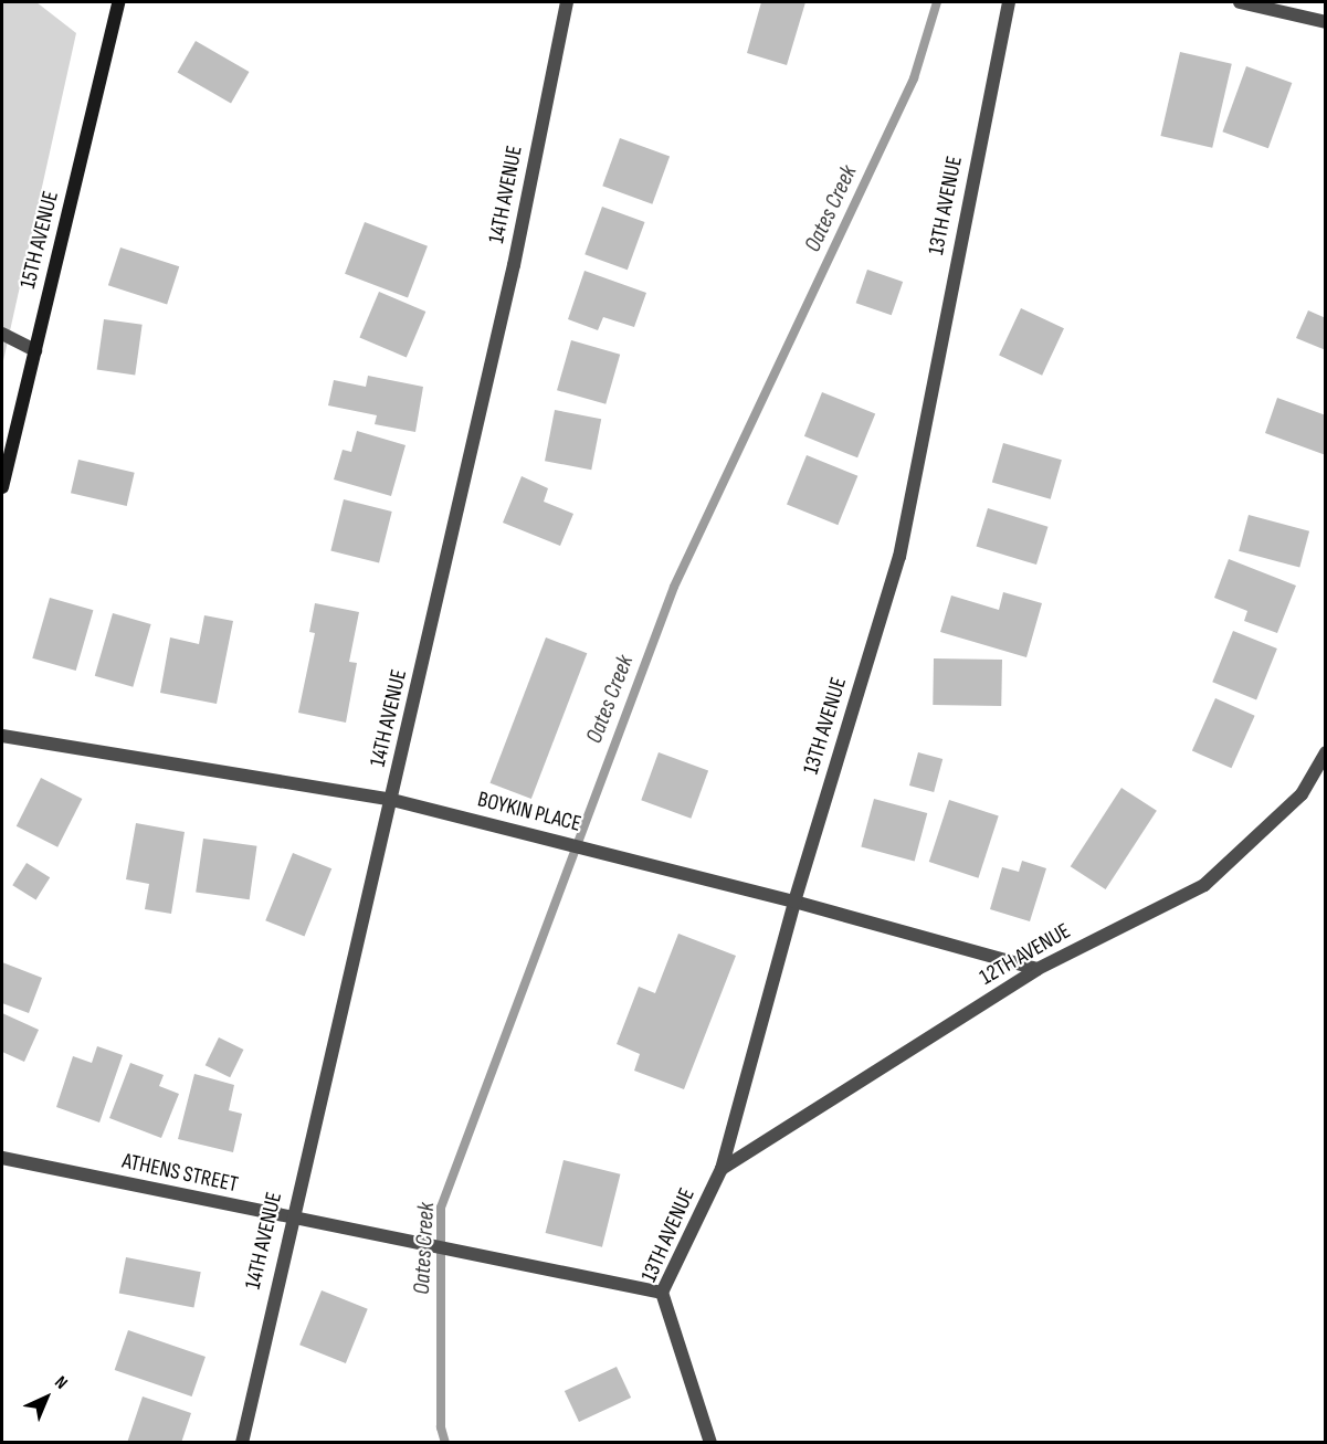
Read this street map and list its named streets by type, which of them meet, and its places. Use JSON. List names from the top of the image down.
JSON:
{
  "streets": {
    "street": [
      "14TH AVENUE",
      "13TH AVENUE",
      "15TH AVENUE",
      "BOYKIN PLACE",
      "12TH AVENUE",
      "ATHENS STREET"
    ]
  },
  "crossings": [
    ["14TH AVENUE", "BOYKIN PLACE"],
    ["14TH AVENUE", "ATHENS STREET"],
    ["13TH AVENUE", "BOYKIN PLACE"],
    ["13TH AVENUE", "12TH AVENUE"],
    ["13TH AVENUE", "ATHENS STREET"],
    ["BOYKIN PLACE", "12TH AVENUE"]
  ],
  "water": ["Oates Creek"],
  "north": "top right"
}
